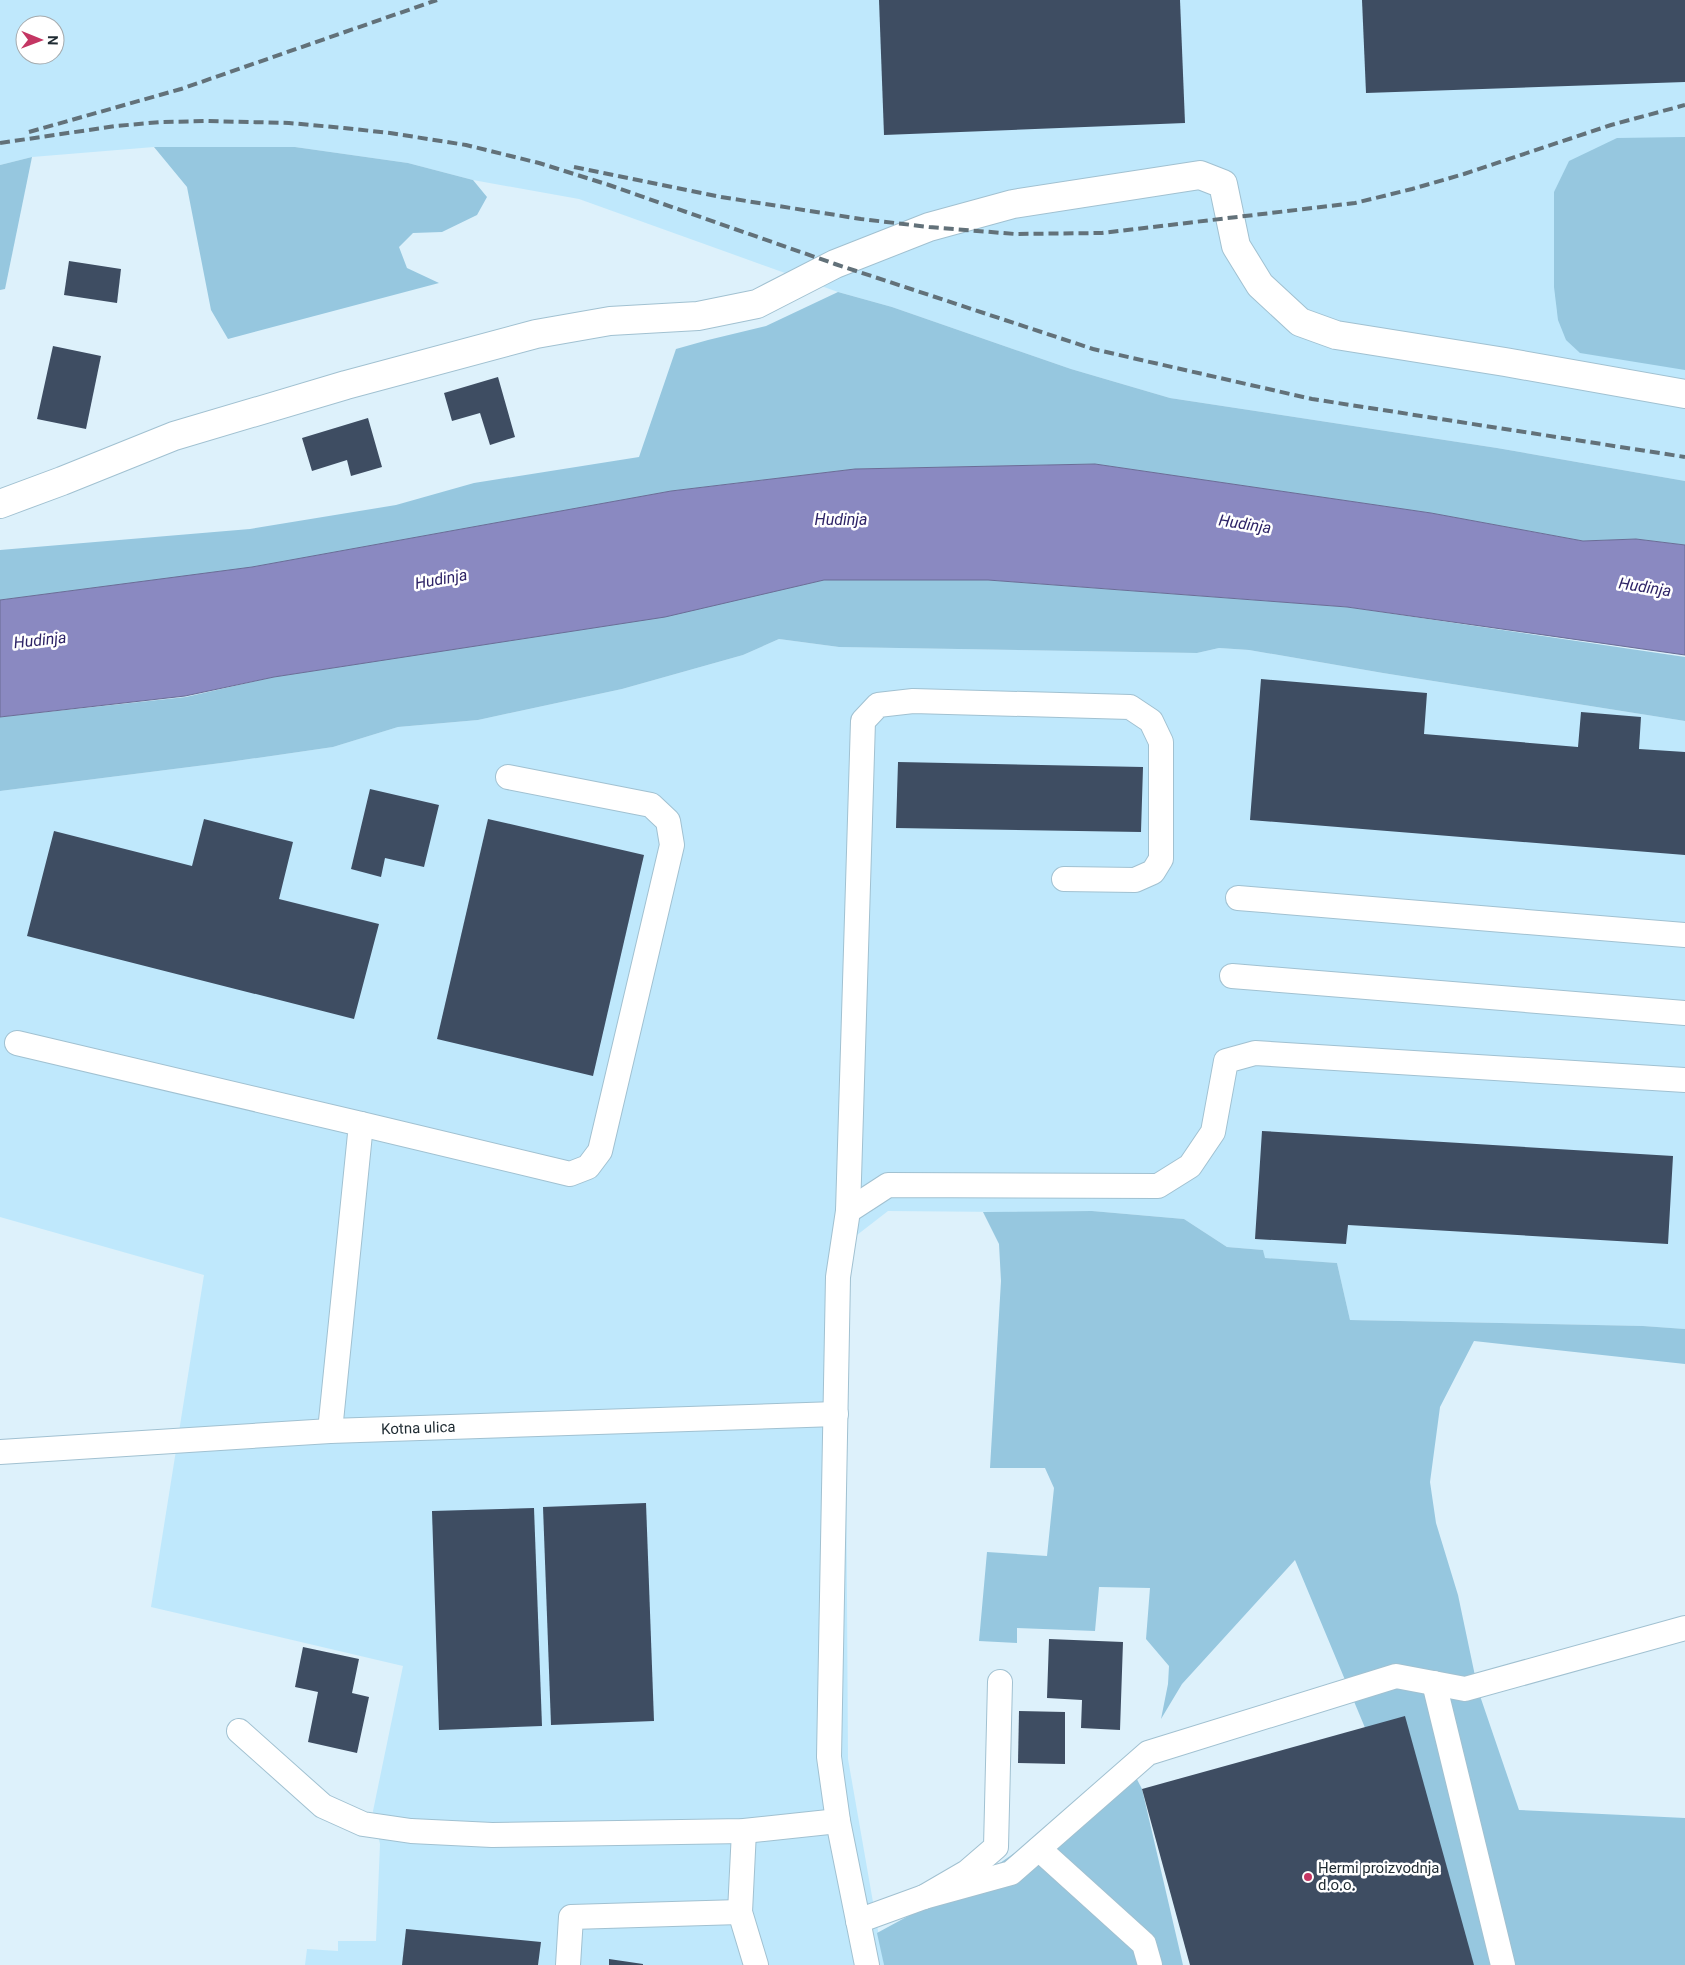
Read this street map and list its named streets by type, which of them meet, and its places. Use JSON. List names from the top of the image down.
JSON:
{
  "streets": {
    "lane": ["Kotna ulica"]
  },
  "water": ["Hudinja"],
  "places": ["Hermi proizvodnja d.o.o."],
  "north": "right"
}
